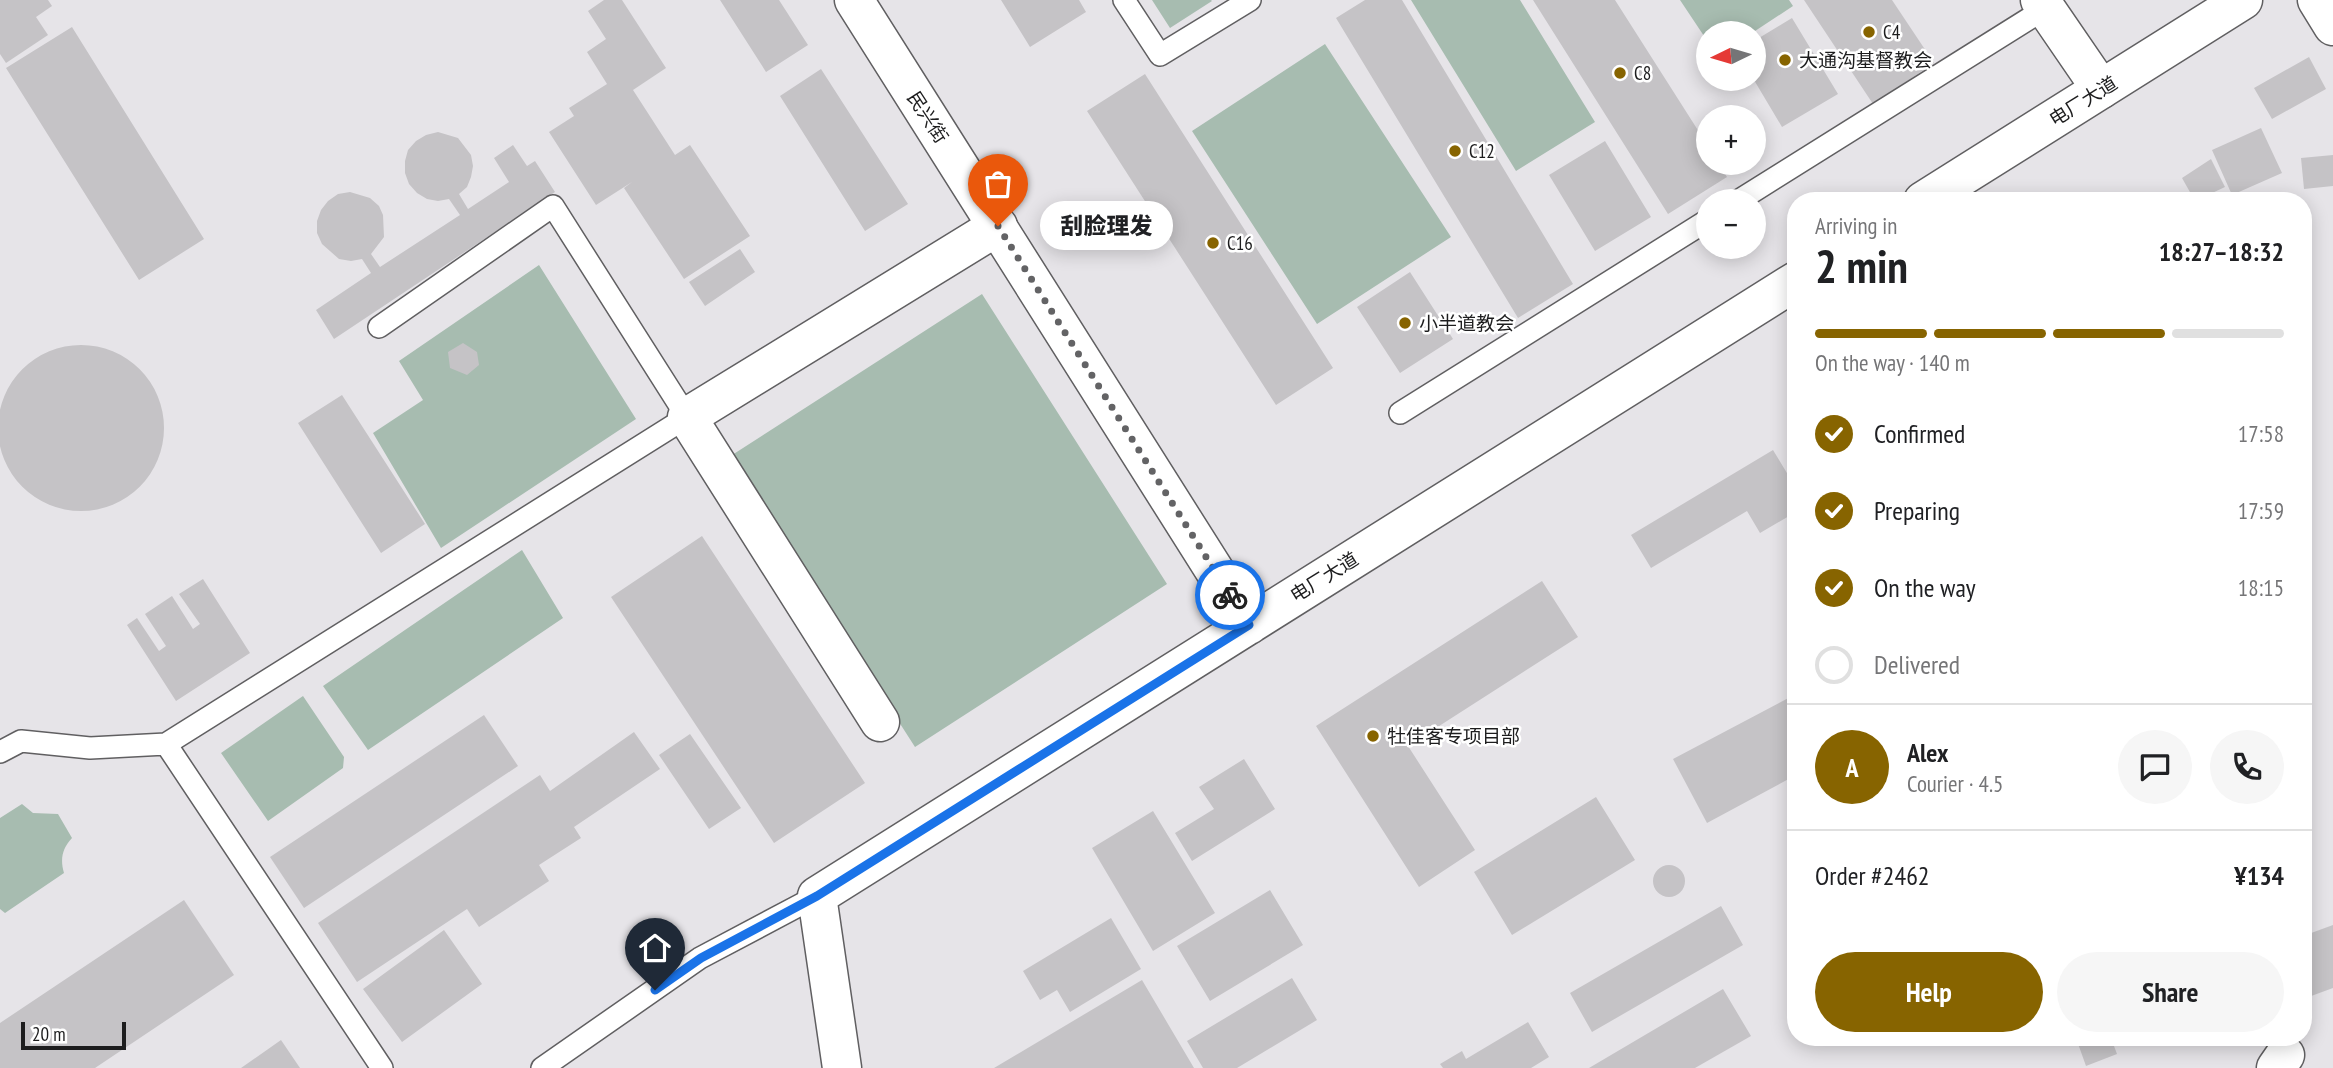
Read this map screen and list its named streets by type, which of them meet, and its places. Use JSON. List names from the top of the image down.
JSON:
{
  "streets": {
    "street": ["电厂大道", "民兴街"]
  },
  "crossings": [
    ["电厂大道", "民兴街"]
  ],
  "places": [
    "C4",
    "大通沟基督教会",
    "C8",
    "C12",
    "刮脸理发",
    "C16",
    "小半道教会",
    "牡佳客专项目部"
  ],
  "scale_bar": "20 m",
  "north": "left",
  "page": {
    "map_buttons": ["+", "−"],
    "heading": ["2 min", "Arriving in", "18:27–18:32"],
    "panel": [
      "Alex",
      "Courier · 4.5",
      "Order #2462",
      "¥134"
    ],
    "bubble": "刮脸理发",
    "bar": "On the way · 140 m",
    "list": [
      ["Confirmed", "17:58"],
      ["Preparing", "17:59"],
      ["On the way", "18:15"],
      "Delivered"
    ],
    "round": "A",
    "buttons": ["Help", "Share"],
    "scale": "20 m"
  }
}
